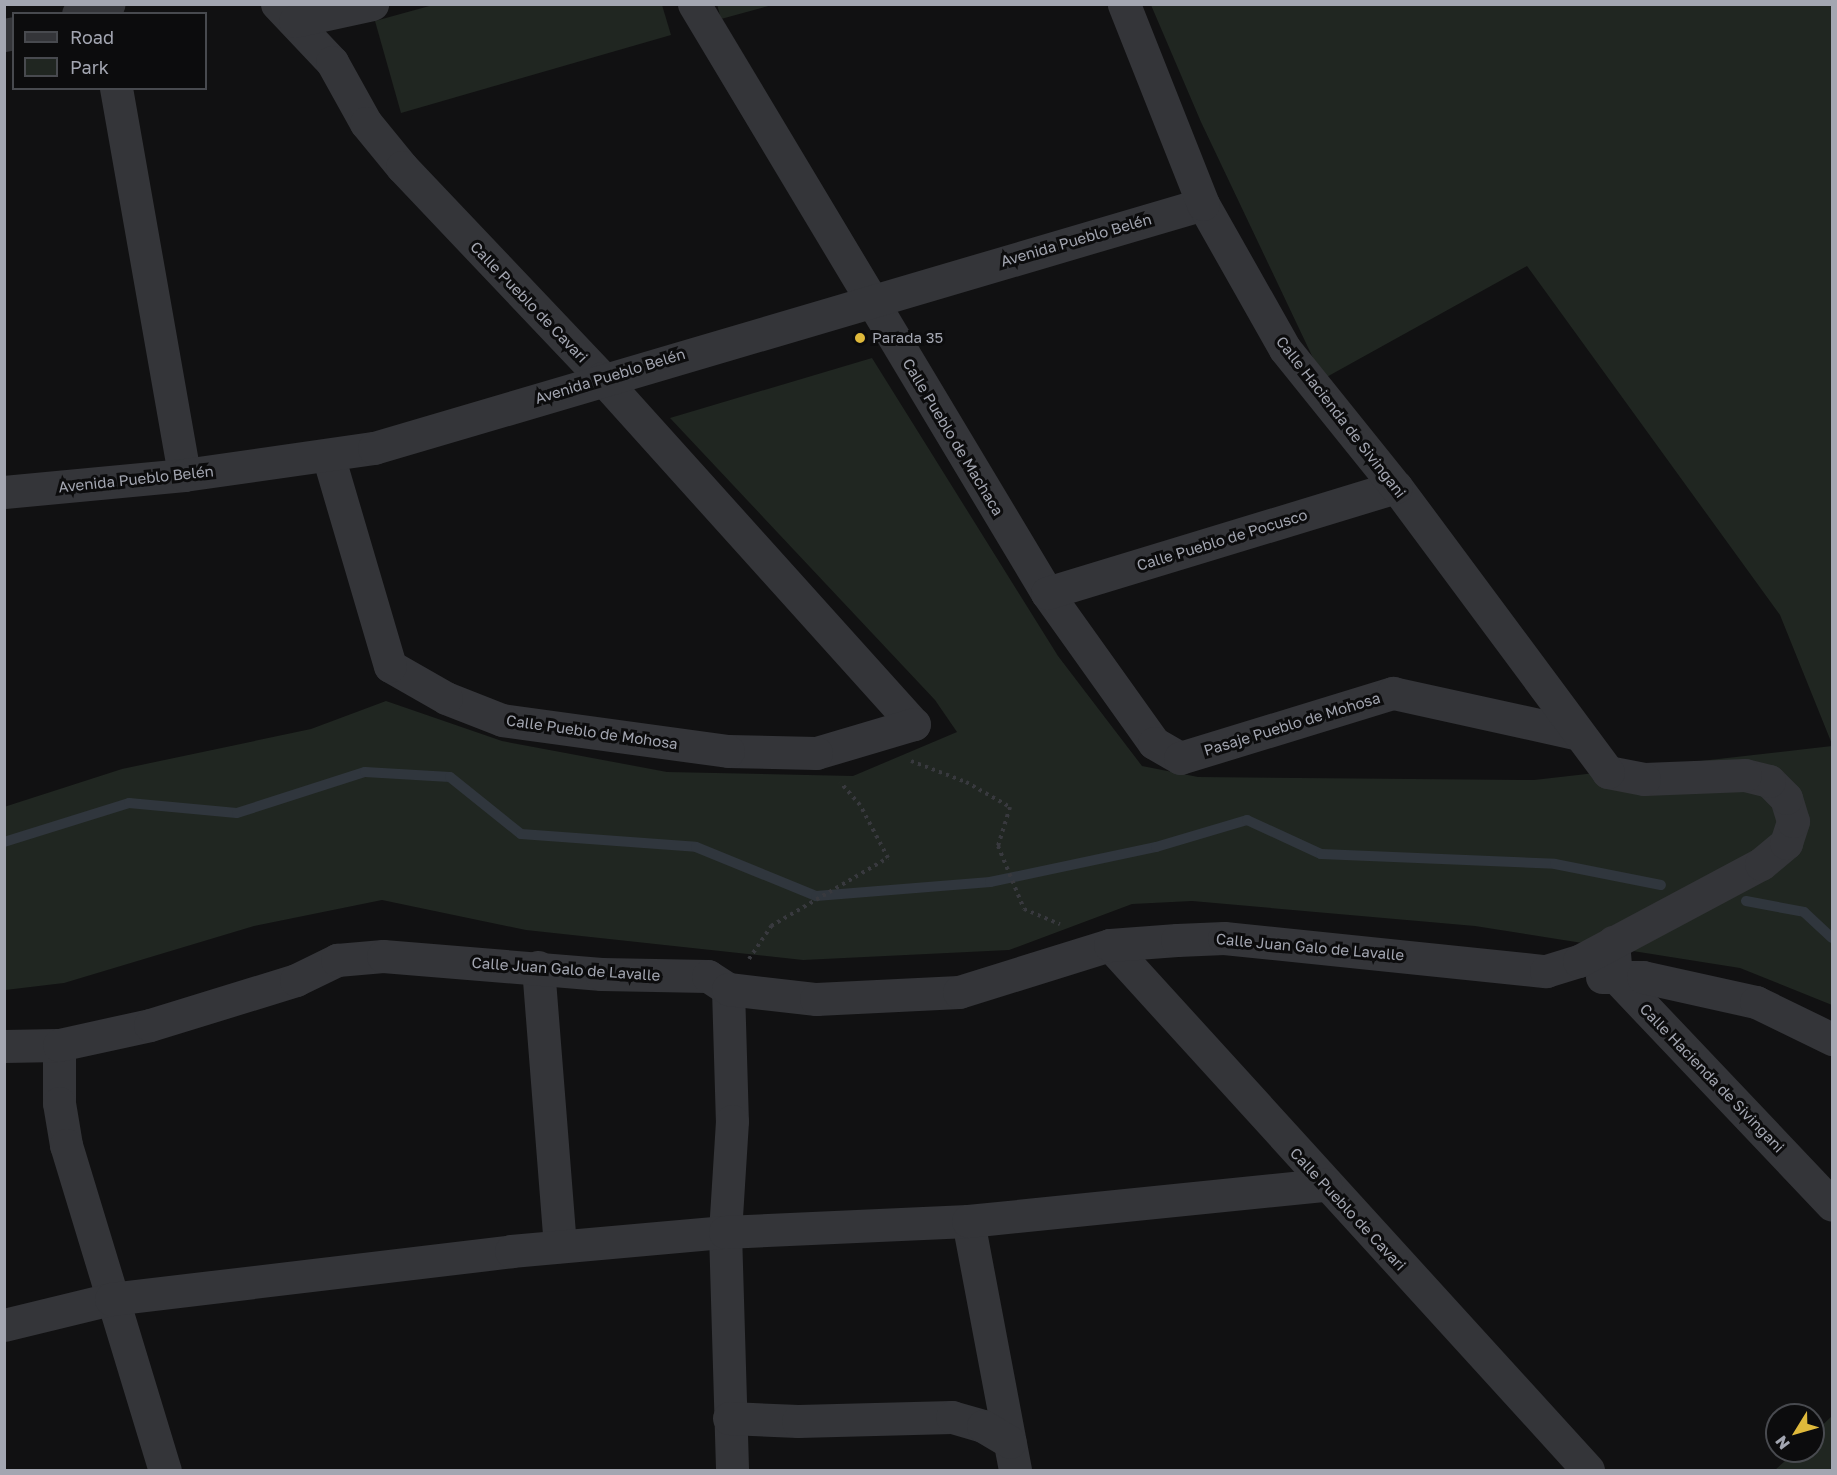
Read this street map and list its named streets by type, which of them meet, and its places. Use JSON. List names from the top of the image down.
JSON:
{
  "streets": {
    "street": [
      "Avenida Pueblo Belén",
      "Calle Pueblo de Cavari",
      "Calle Hacienda de Sivingani",
      "Calle Pueblo de Machaca",
      "Calle Pueblo de Pocusco",
      "Pasaje Pueblo de Mohosa",
      "Calle Pueblo de Mohosa",
      "Calle Juan Galo de Lavalle"
    ]
  },
  "crossings": [
    ["Avenida Pueblo Belén", "Calle Pueblo de Cavari"],
    ["Avenida Pueblo Belén", "Calle Hacienda de Sivingani"],
    ["Avenida Pueblo Belén", "Calle Pueblo de Machaca"],
    ["Avenida Pueblo Belén", "Calle Pueblo de Mohosa"],
    ["Calle Pueblo de Cavari", "Calle Pueblo de Mohosa"],
    ["Calle Pueblo de Cavari", "Calle Juan Galo de Lavalle"],
    ["Calle Hacienda de Sivingani", "Calle Pueblo de Pocusco"],
    ["Calle Hacienda de Sivingani", "Pasaje Pueblo de Mohosa"],
    ["Calle Hacienda de Sivingani", "Calle Juan Galo de Lavalle"],
    ["Calle Pueblo de Machaca", "Calle Pueblo de Pocusco"],
    ["Calle Pueblo de Machaca", "Pasaje Pueblo de Mohosa"],
    ["Pasaje Pueblo de Mohosa", "Calle Juan Galo de Lavalle"]
  ],
  "places": ["Parada 35"],
  "legend": ["Road", "Park"],
  "north": "bottom left"
}
